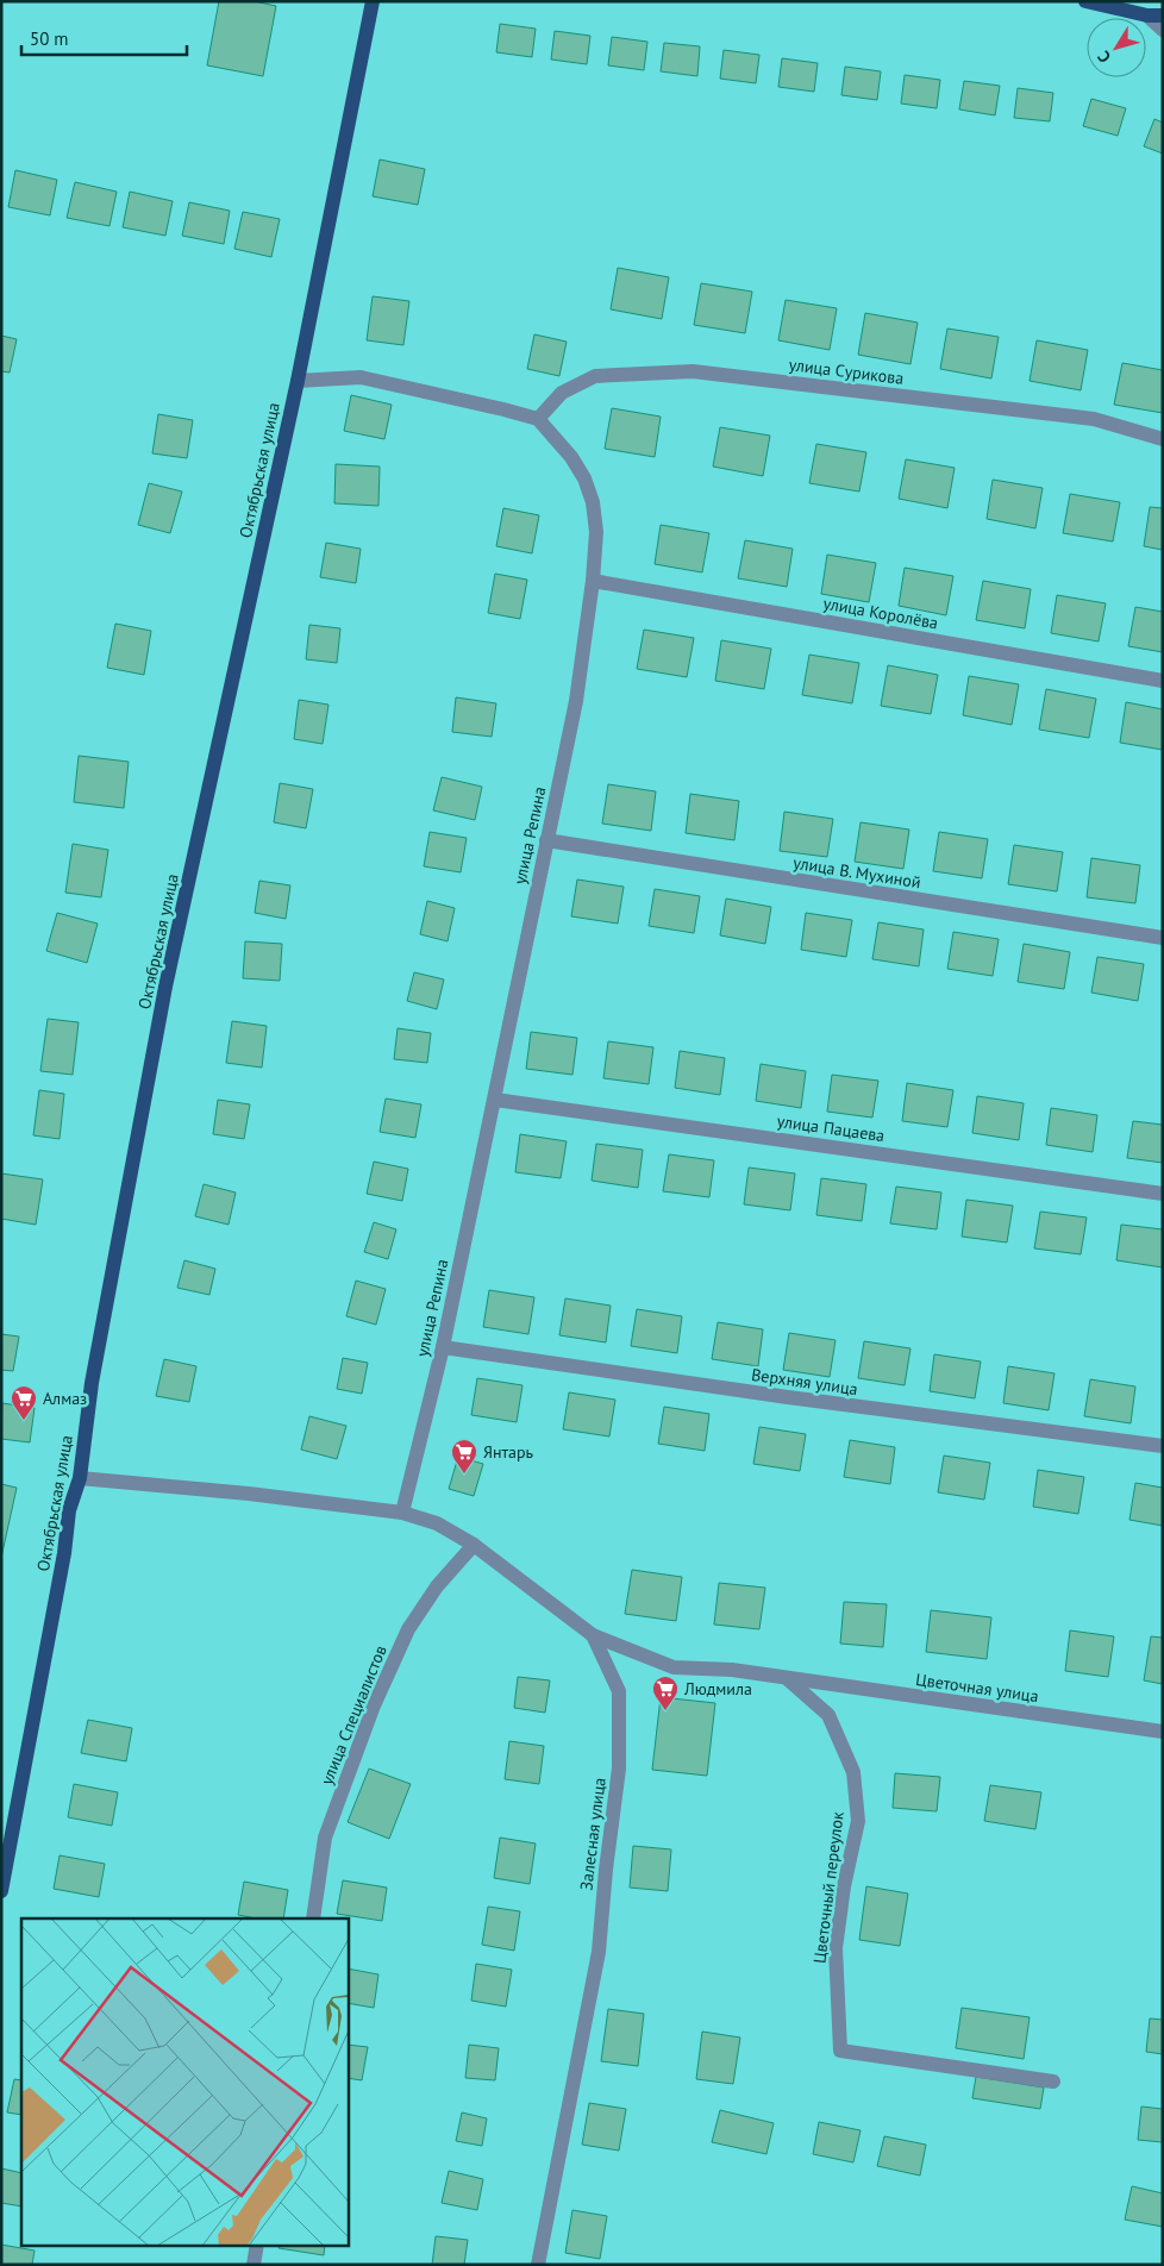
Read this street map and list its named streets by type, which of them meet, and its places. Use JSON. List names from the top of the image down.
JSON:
{
  "streets": {
    "main road": ["Октябрьская улица"],
    "street": [
      "улица Сурикова",
      "улица Королёва",
      "улица Репина",
      "улица В. Мухиной",
      "улица Пацаева",
      "Верхняя улица",
      "Цветочная улица",
      "улица Специалистов",
      "Залесная улица",
      "Цветочный переулок"
    ]
  },
  "crossings": [
    ["улица Сурикова", "улица Репина"],
    ["Октябрьская улица", "Залесная улица"],
    ["улица Королёва", "улица Репина"],
    ["улица Репина", "улица В. Мухиной"],
    ["улица Репина", "улица Пацаева"],
    ["улица Репина", "Верхняя улица"],
    ["улица Репина", "Залесная улица"],
    ["Цветочная улица", "Залесная улица"],
    ["Цветочная улица", "Цветочный переулок"],
    ["улица Специалистов", "Залесная улица"]
  ],
  "places": {
    "supermarket": ["Алмаз", "Янтарь", "Людмила"]
  },
  "scale_bar": "50 m",
  "north": "bottom left"
}
